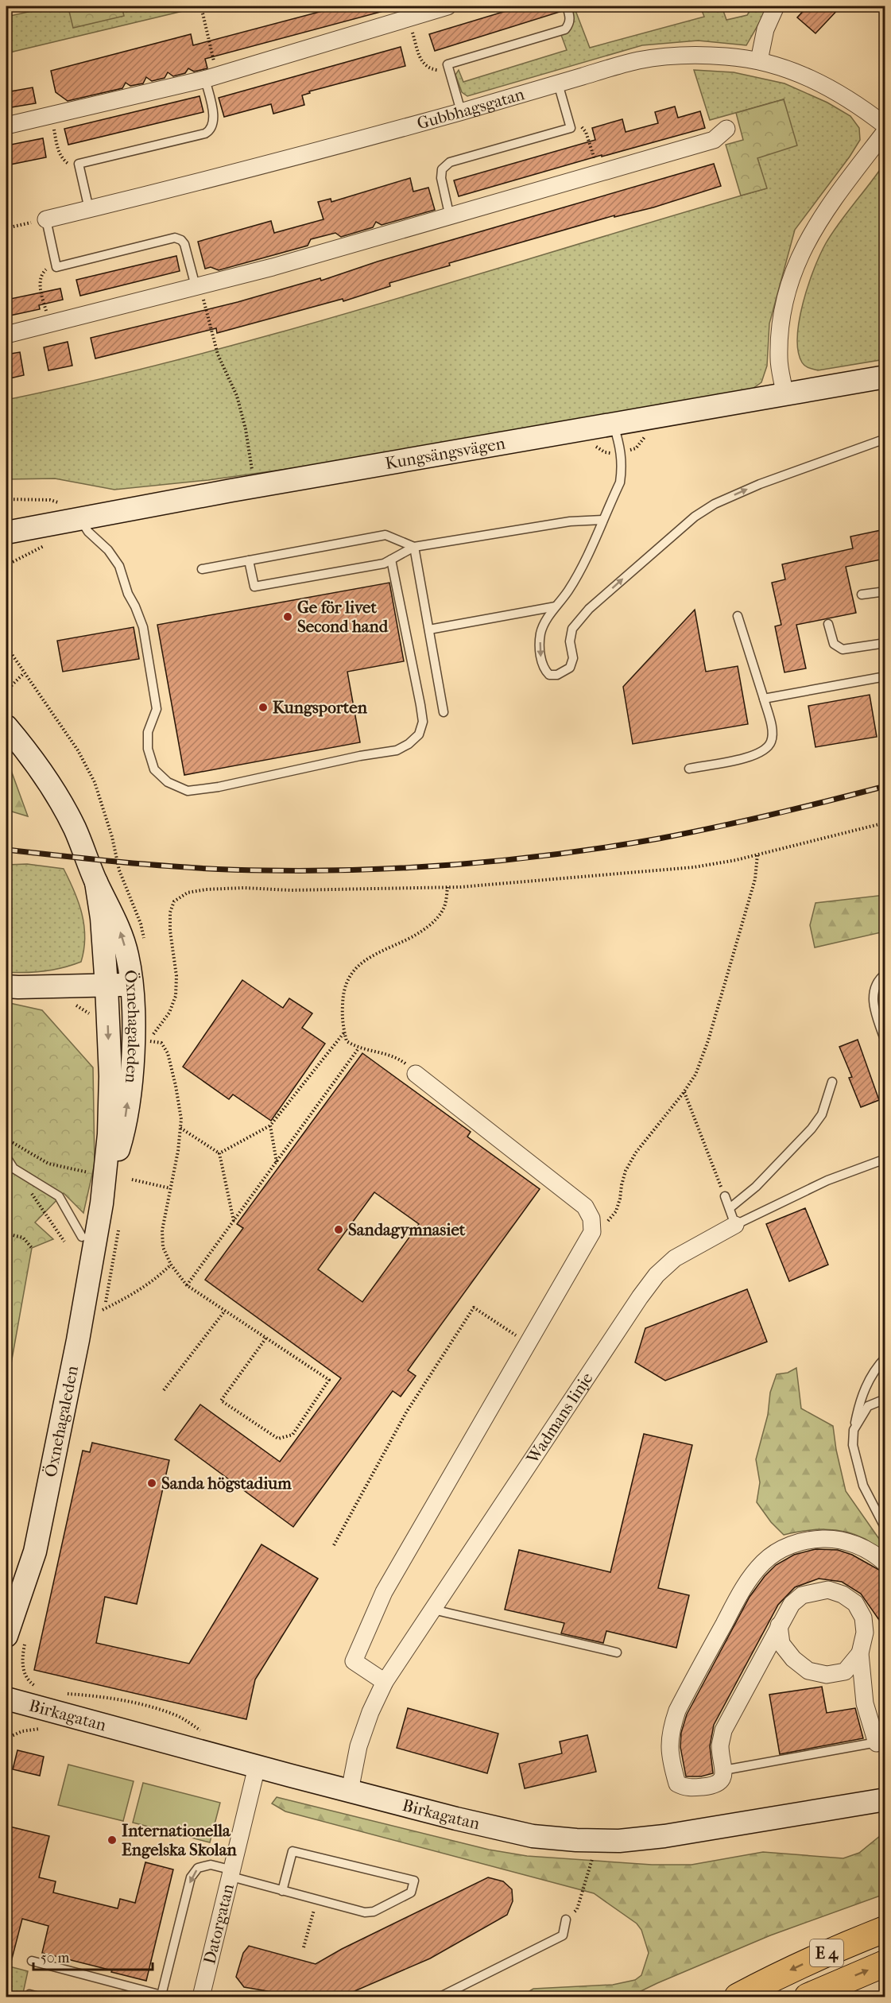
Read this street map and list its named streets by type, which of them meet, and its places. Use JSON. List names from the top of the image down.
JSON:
{
  "streets": {
    "highway": ["E 4"],
    "street": [
      "Gubbhagsgatan",
      "Kungsängsvägen",
      "Öxnehagaleden",
      "Wadmans linje",
      "Birkagatan",
      "Datorgatan"
    ]
  },
  "crossings": [
    ["Wadmans linje", "Birkagatan"],
    ["Birkagatan", "Datorgatan"]
  ],
  "places": [
    "Ge för livet Second hand",
    "Kungsporten",
    "Sandagymnasiet",
    "Sanda högstadium",
    "Internationella Engelska Skolan"
  ],
  "scale_bar": "50 m"
}
